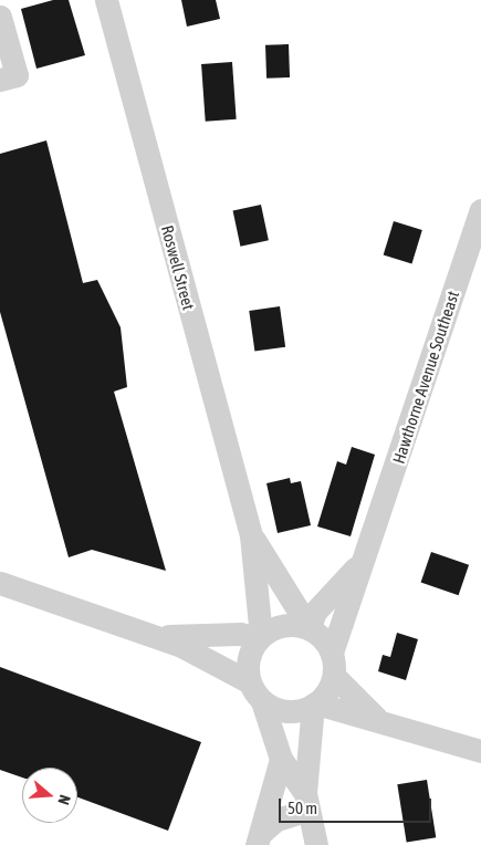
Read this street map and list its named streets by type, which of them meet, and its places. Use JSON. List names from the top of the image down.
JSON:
{
  "streets": {
    "street": ["Roswell Street", "Hawthorne Avenue Southeast"]
  },
  "crossings": [
    ["Roswell Street", "Hawthorne Avenue Southeast"]
  ],
  "scale_bar": "50 m",
  "north": "right"
}
